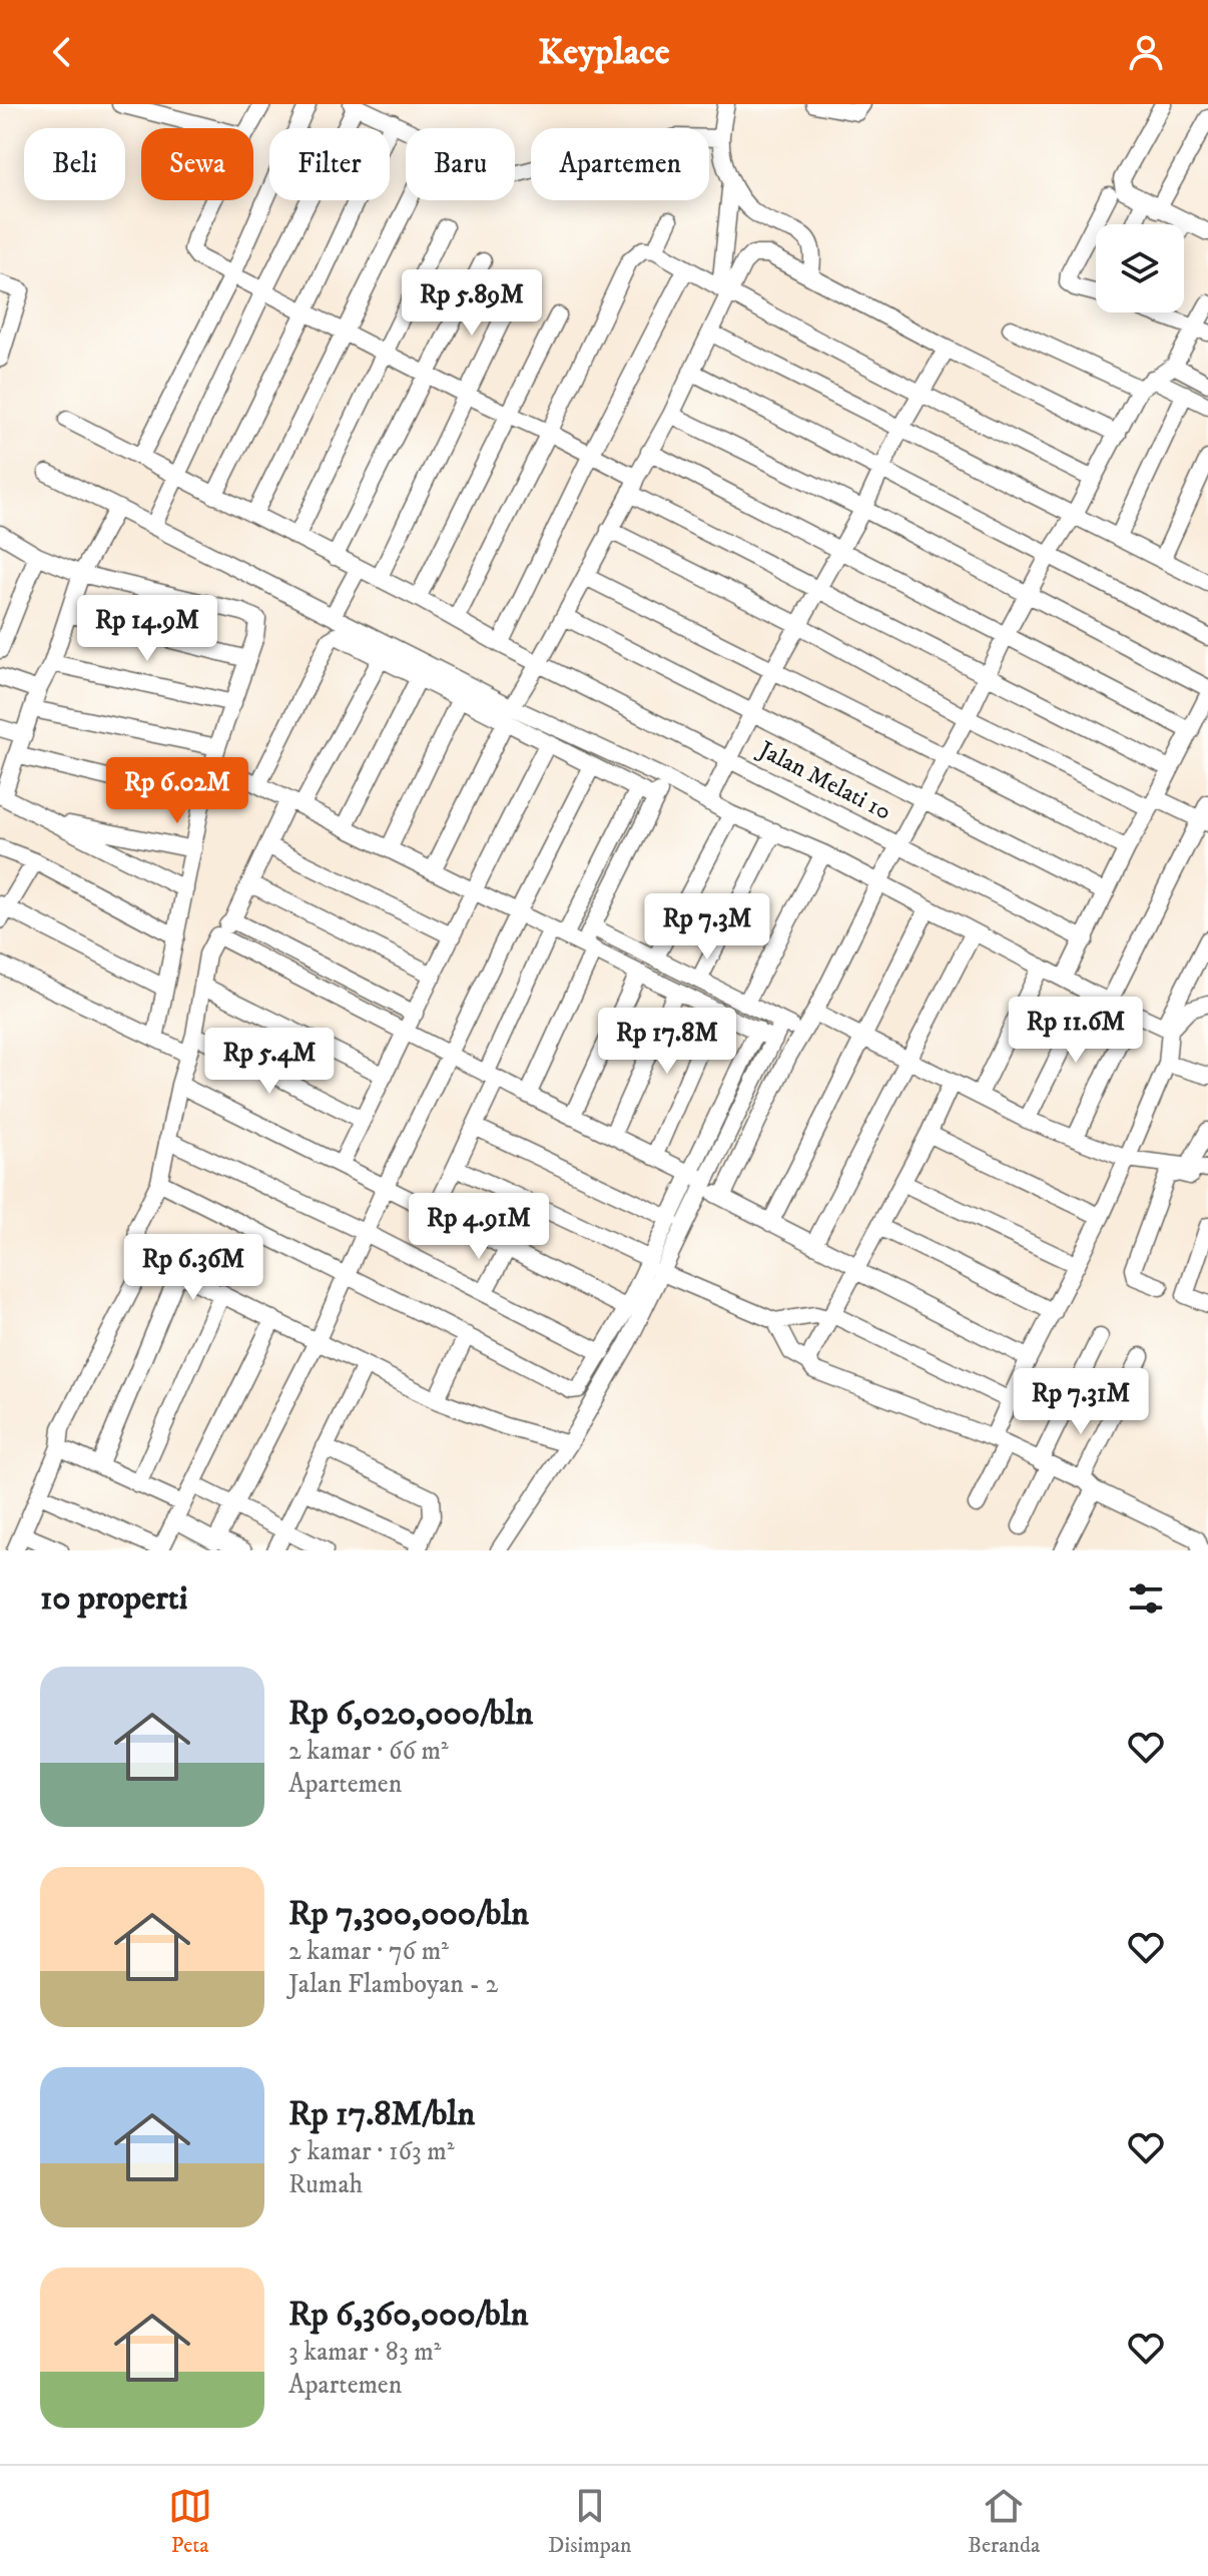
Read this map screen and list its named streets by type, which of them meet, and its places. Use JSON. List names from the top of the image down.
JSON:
{
  "streets": {
    "street": ["Jalan Melati 10"]
  },
  "page": {
    "header": "Keyplace",
    "chip": [
      "Beli",
      "Sewa",
      "Filter",
      "Baru",
      "Apartemen"
    ],
    "price": [
      "Rp 5.89M",
      "Rp 14.9M",
      "Rp 6.02M",
      "Rp 7.3M",
      "Rp 11.6M",
      "Rp 17.8M",
      "Rp 5.4M",
      "Rp 4.91M",
      "Rp 6.36M",
      "Rp 7.31M"
    ],
    "heading": "10 properti",
    "list": [
      {
        "name": "Rp 6,020,000/bln",
        "note": "2 kamar · 66 m² · Apartemen"
      },
      {
        "name": "Rp 7,300,000/bln",
        "note": "2 kamar · 76 m² · Jalan Flamboyan - 2"
      },
      {
        "name": "Rp 17.8M/bln",
        "note": "5 kamar · 163 m² · Rumah"
      },
      {
        "name": "Rp 6,360,000/bln",
        "note": "3 kamar · 83 m² · Apartemen"
      }
    ],
    "tabs": ["Peta", "Disimpan", "Beranda"]
  }
}
